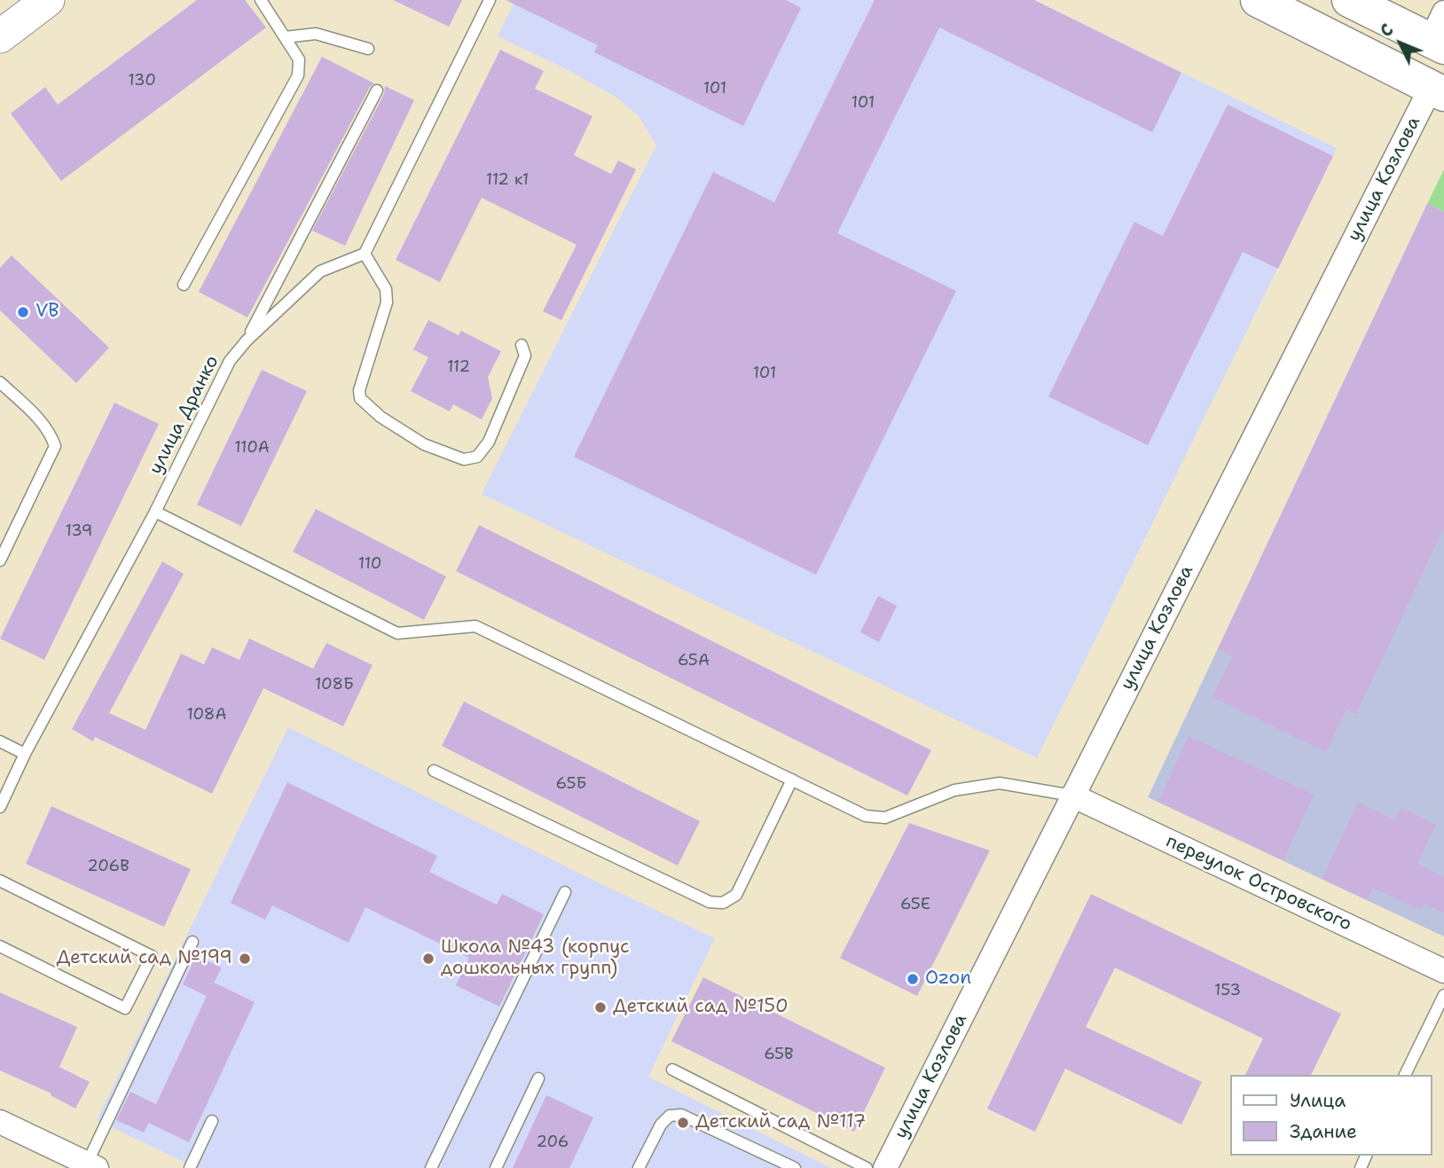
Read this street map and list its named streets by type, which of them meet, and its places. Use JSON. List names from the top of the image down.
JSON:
{
  "streets": {
    "street": ["улица Козлова", "переулок Островского"],
    "lane": ["улица Дранко"]
  },
  "crossings": [
    ["улица Козлова", "переулок Островского"]
  ],
  "places": [
    "VB",
    "Детский сад №199",
    "Школа №43 (корпус дошкольных групп)",
    "Ozon",
    "Детский сад №150",
    "Детский сад №117"
  ],
  "house_numbers": [
    "130",
    "101",
    "101",
    "112 к1",
    "112",
    "101",
    "110А",
    "139",
    "110",
    "65А",
    "108Б",
    "108А",
    "65Б",
    "206В",
    "65Е",
    "153",
    "65В",
    "206"
  ],
  "legend": ["Улица", "Здание"],
  "north": "top left"
}
